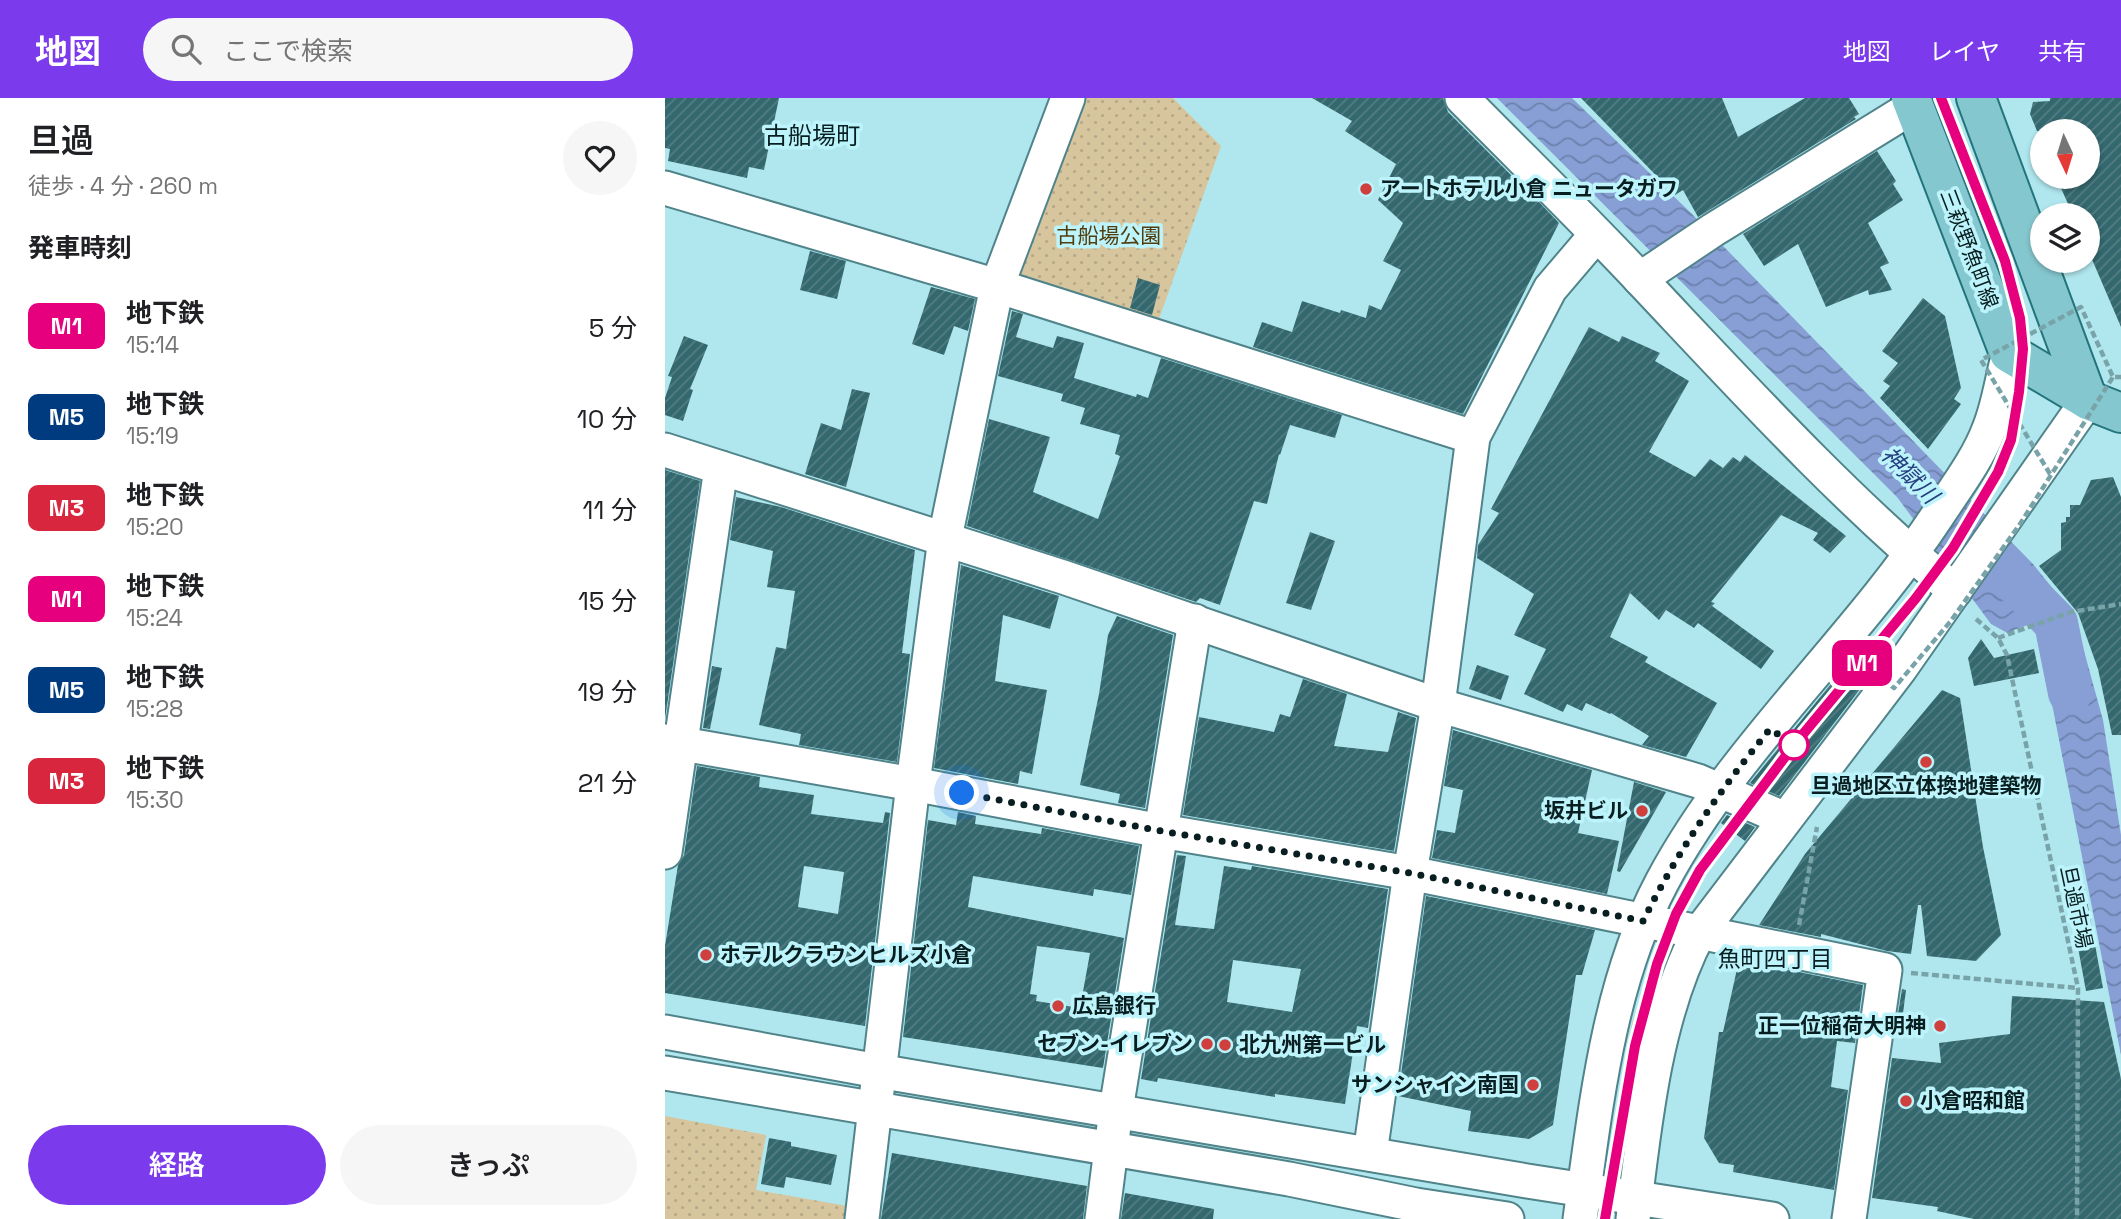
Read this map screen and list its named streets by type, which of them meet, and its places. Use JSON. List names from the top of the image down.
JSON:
{
  "streets": {
    "main road": ["三萩野魚町線"],
    "path": ["旦過市場"]
  },
  "districts": ["古船場町", "魚町四丁目"],
  "water": ["神獄川"],
  "parks": ["古船場公園"],
  "places": [
    "アートホテル小倉 ニュータガワ",
    "旦過地区立体換地建築物",
    "坂井ビル",
    "ホテルクラウンヒルズ小倉",
    "広島銀行",
    "正一位稲荷大明神",
    "セブン-イレブン",
    "北九州第一ビル",
    "サンシャイン南国",
    "小倉昭和館"
  ],
  "lines": ["metro line M1"],
  "north": "bottom",
  "page": {
    "header": "地図",
    "search": "ここで検索",
    "nav": ["地図", "レイヤ", "共有"],
    "heading": [
      ["旦過", "徒歩 · 4 分 · 260 m"],
      "発車時刻"
    ],
    "on_map": "M1",
    "list": [
      {
        "mark": "M1",
        "name": "地下鉄",
        "note": "15:14",
        "value": "5 分"
      },
      {
        "mark": "M5",
        "name": "地下鉄",
        "note": "15:19",
        "value": "10 分"
      },
      {
        "mark": "M3",
        "name": "地下鉄",
        "note": "15:20",
        "value": "11 分"
      },
      {
        "mark": "M1",
        "name": "地下鉄",
        "note": "15:24",
        "value": "15 分"
      },
      {
        "mark": "M5",
        "name": "地下鉄",
        "note": "15:28",
        "value": "19 分"
      },
      {
        "mark": "M3",
        "name": "地下鉄",
        "note": "15:30",
        "value": "21 分"
      }
    ],
    "buttons": ["経路", "きっぷ"]
  }
}
